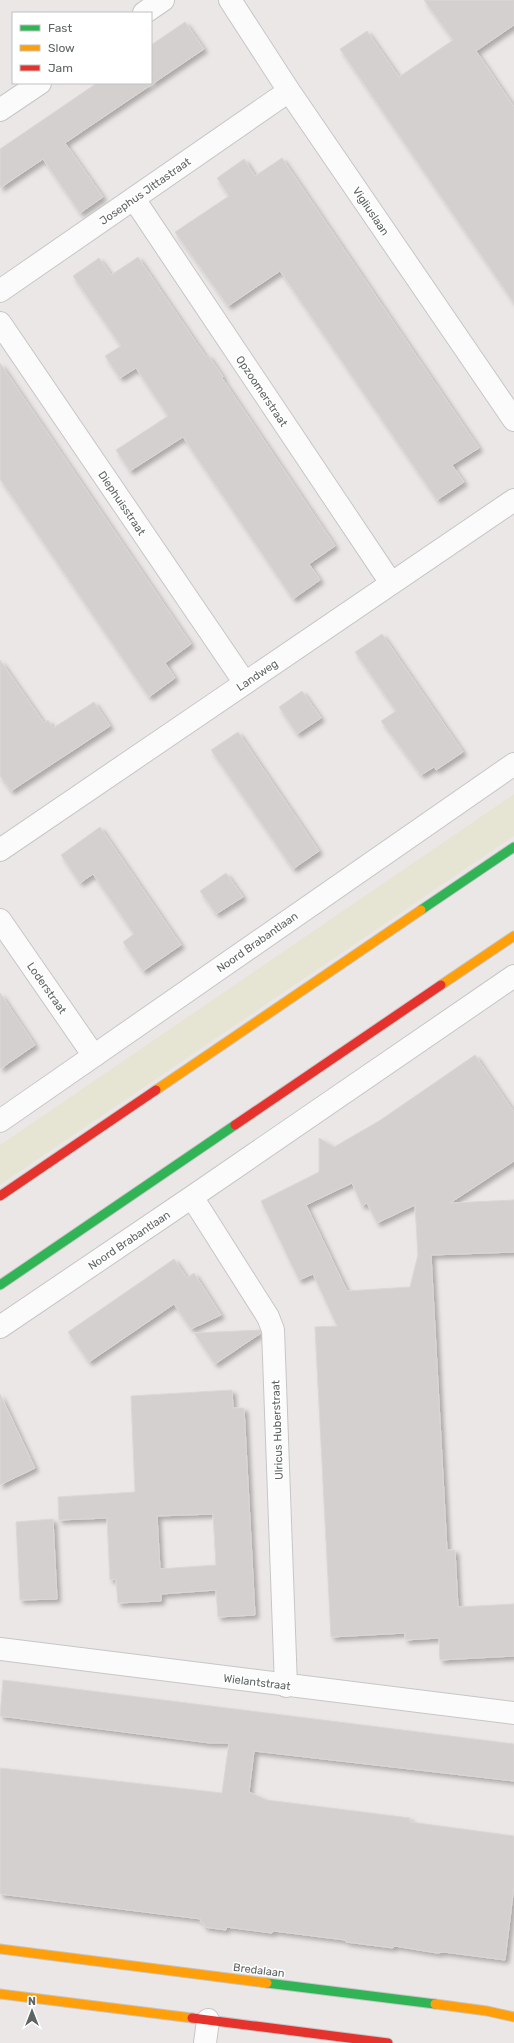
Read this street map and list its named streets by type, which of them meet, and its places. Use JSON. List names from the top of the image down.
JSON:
{
  "streets": {
    "main road": ["Bredalaan"],
    "street": [
      "Josephus Jittastraat",
      "Vigliuslaan",
      "Opzoomerstraat",
      "Diephuisstraat",
      "Landweg",
      "Noord Brabantlaan",
      "Loderstraat",
      "Ulricus Huberstraat",
      "Wielantstraat"
    ]
  },
  "crossings": [
    ["Josephus Jittastraat", "Vigliuslaan"],
    ["Josephus Jittastraat", "Opzoomerstraat"],
    ["Opzoomerstraat", "Landweg"],
    ["Diephuisstraat", "Landweg"],
    ["Noord Brabantlaan", "Loderstraat"],
    ["Noord Brabantlaan", "Ulricus Huberstraat"],
    ["Ulricus Huberstraat", "Wielantstraat"]
  ],
  "legend": ["Fast", "Slow", "Jam"],
  "north": "top"
}
